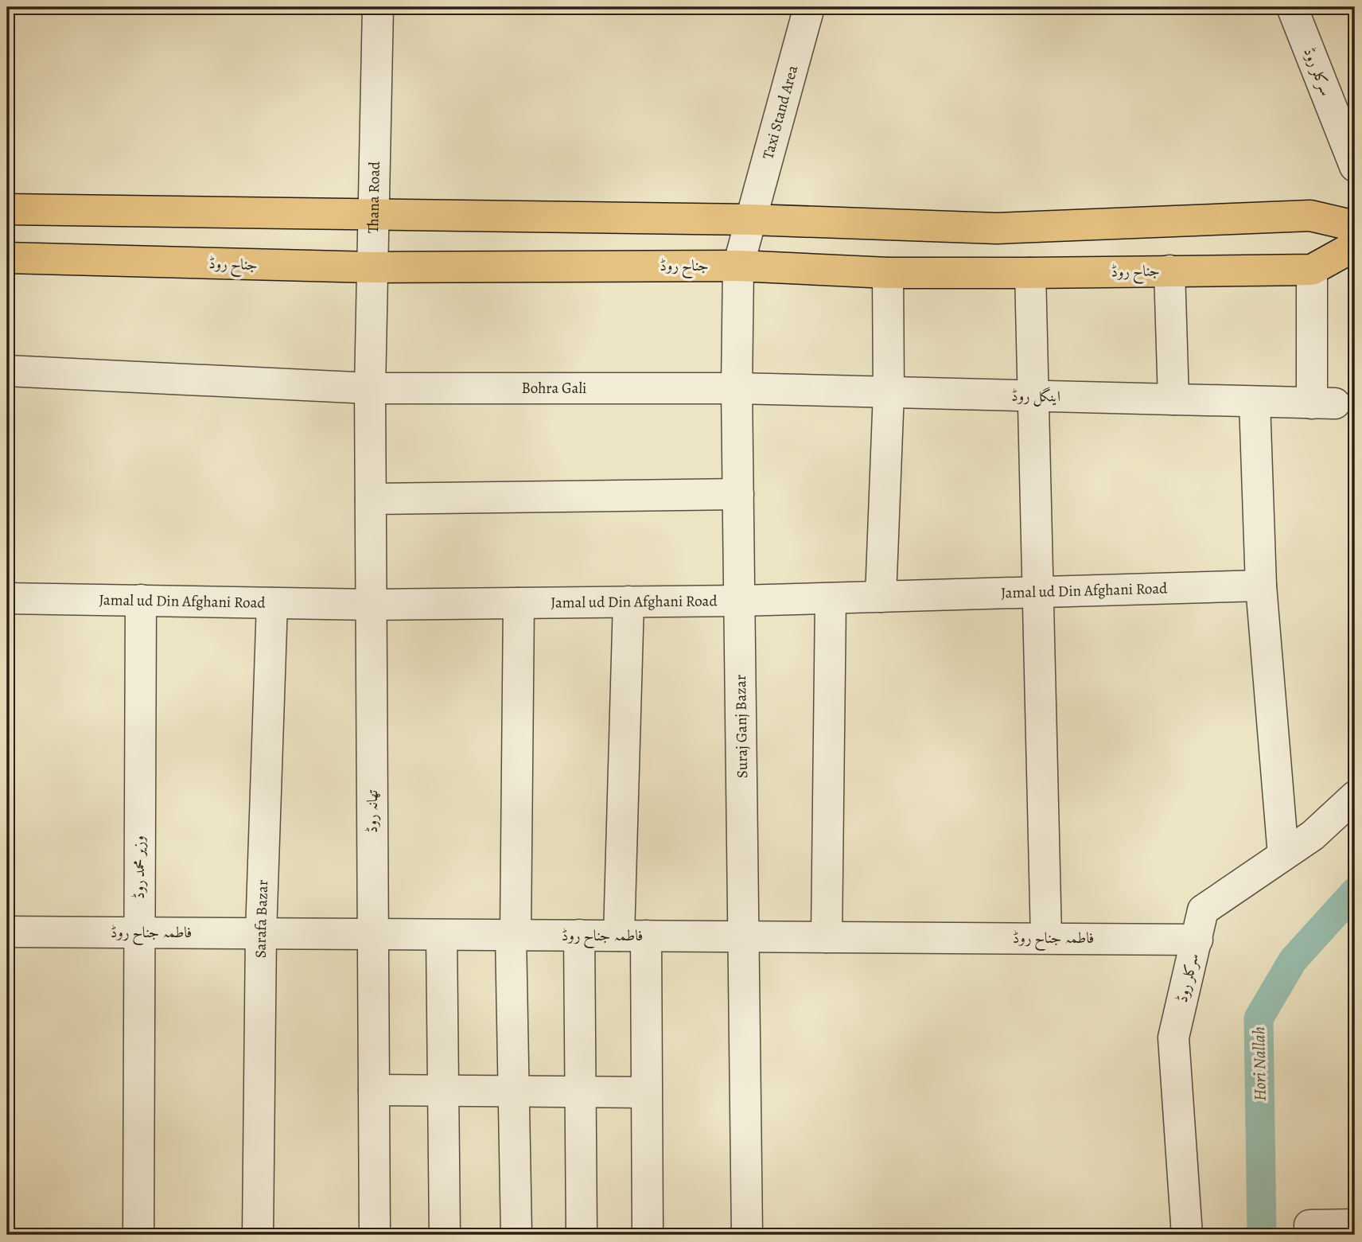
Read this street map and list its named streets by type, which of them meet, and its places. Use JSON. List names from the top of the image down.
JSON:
{
  "streets": {
    "main road": ["جناح روڈ"],
    "street": [
      "سرکلر روڈ",
      "Taxi Stand Area",
      "Thana Road",
      "Bohra Gali",
      "اینگل روڈ",
      "Jamal ud Din Afghani Road",
      "Suraj Ganj Bazar",
      "تھانہ روڈ",
      "وزیر محمد روڈ",
      "Sarafa Bazar",
      "فاطمہ جناح روڈ"
    ]
  },
  "crossings": [
    ["سرکلر روڈ", "فاطمہ جناح روڈ"],
    ["Taxi Stand Area", "Suraj Ganj Bazar"],
    ["Thana Road", "جناح روڈ"],
    ["Thana Road", "Bohra Gali"],
    ["Thana Road", "تھانہ روڈ"],
    ["جناح روڈ", "اینگل روڈ"],
    ["جناح روڈ", "Suraj Ganj Bazar"],
    ["Bohra Gali", "اینگل روڈ"],
    ["Bohra Gali", "Suraj Ganj Bazar"],
    ["Bohra Gali", "تھانہ روڈ"],
    ["اینگل روڈ", "Suraj Ganj Bazar"],
    ["Jamal ud Din Afghani Road", "Suraj Ganj Bazar"],
    ["Jamal ud Din Afghani Road", "تھانہ روڈ"],
    ["Jamal ud Din Afghani Road", "وزیر محمد روڈ"],
    ["Jamal ud Din Afghani Road", "Sarafa Bazar"],
    ["Suraj Ganj Bazar", "فاطمہ جناح روڈ"],
    ["تھانہ روڈ", "فاطمہ جناح روڈ"],
    ["وزیر محمد روڈ", "فاطمہ جناح روڈ"],
    ["Sarafa Bazar", "فاطمہ جناح روڈ"]
  ],
  "water": ["Hori Nallah"]
}
